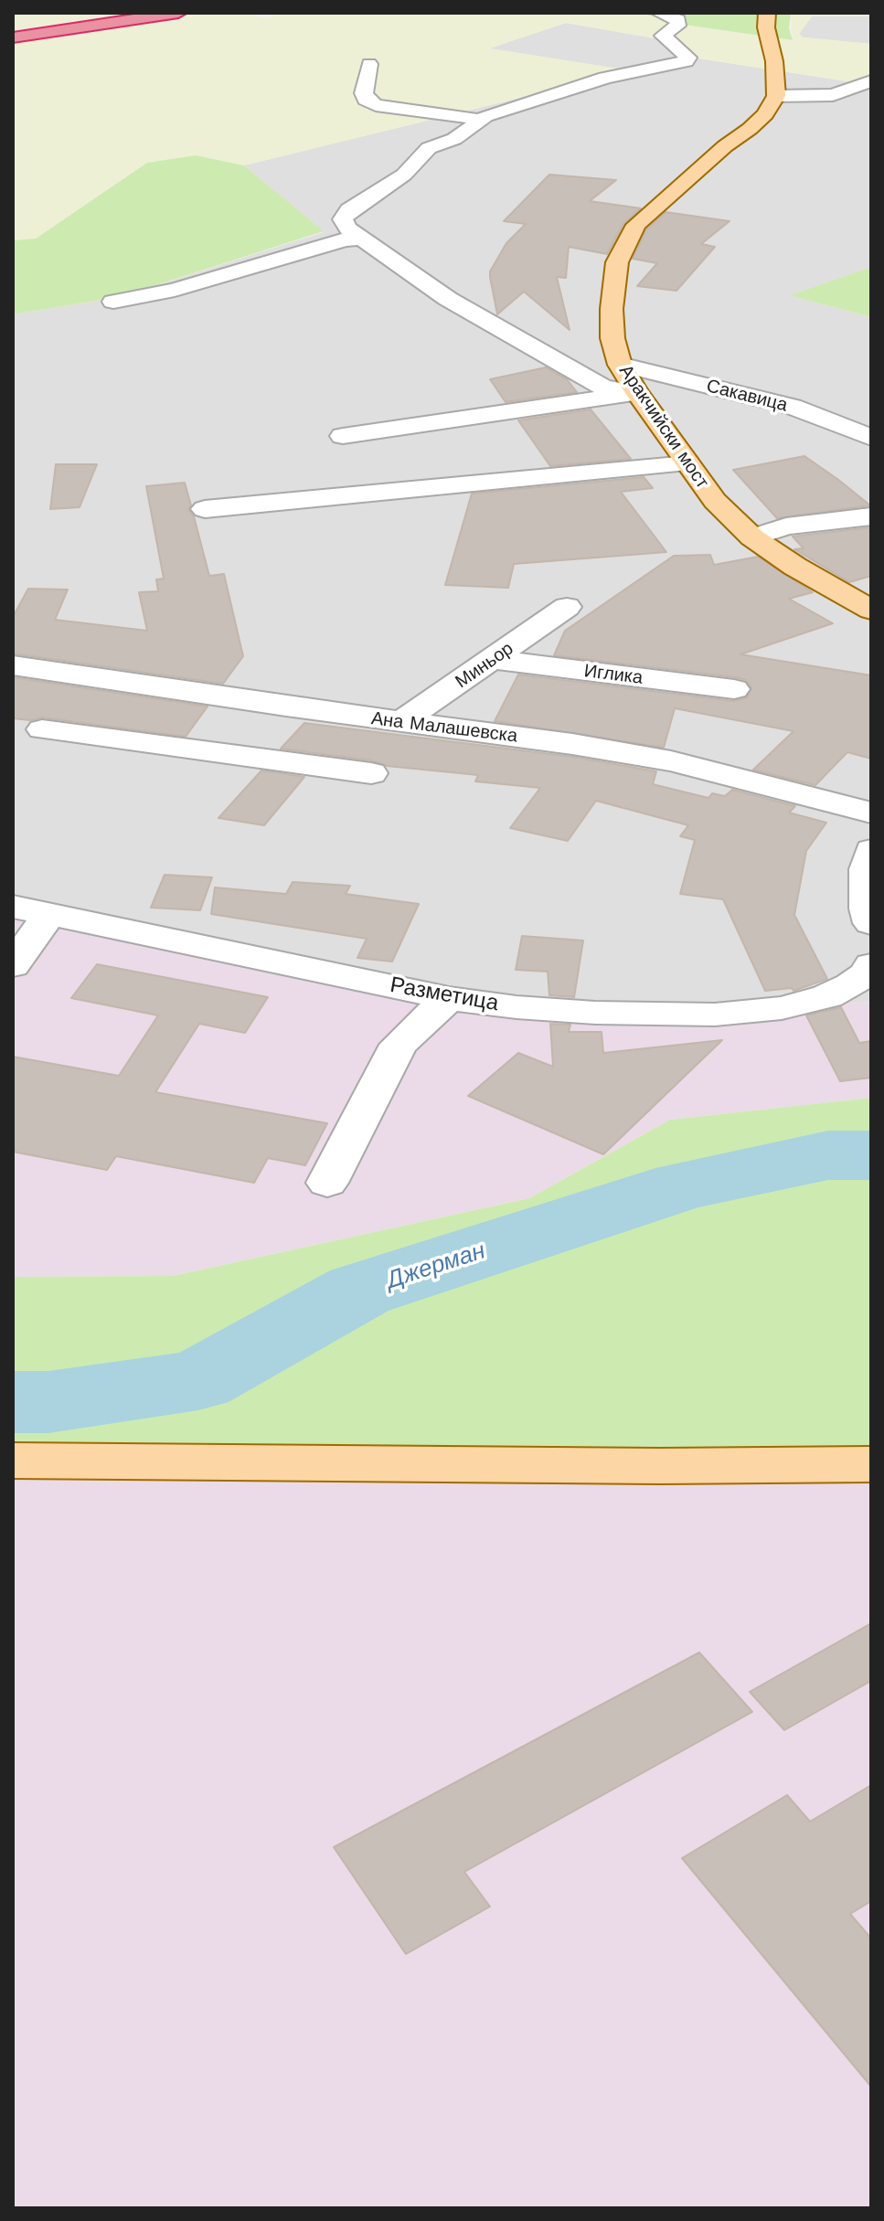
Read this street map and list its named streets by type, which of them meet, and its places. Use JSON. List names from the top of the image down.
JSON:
{
  "streets": {
    "main road": ["Аракчийски мост"],
    "street": [
      "Сакавица",
      "Миньор",
      "Иглика",
      "Ана Малашевска",
      "Разметица"
    ]
  },
  "crossings": [
    ["Сакавица", "Аракчийски мост"],
    ["Миньор", "Иглика"],
    ["Миньор", "Ана Малашевска"]
  ],
  "water": ["Джерман"]
}
